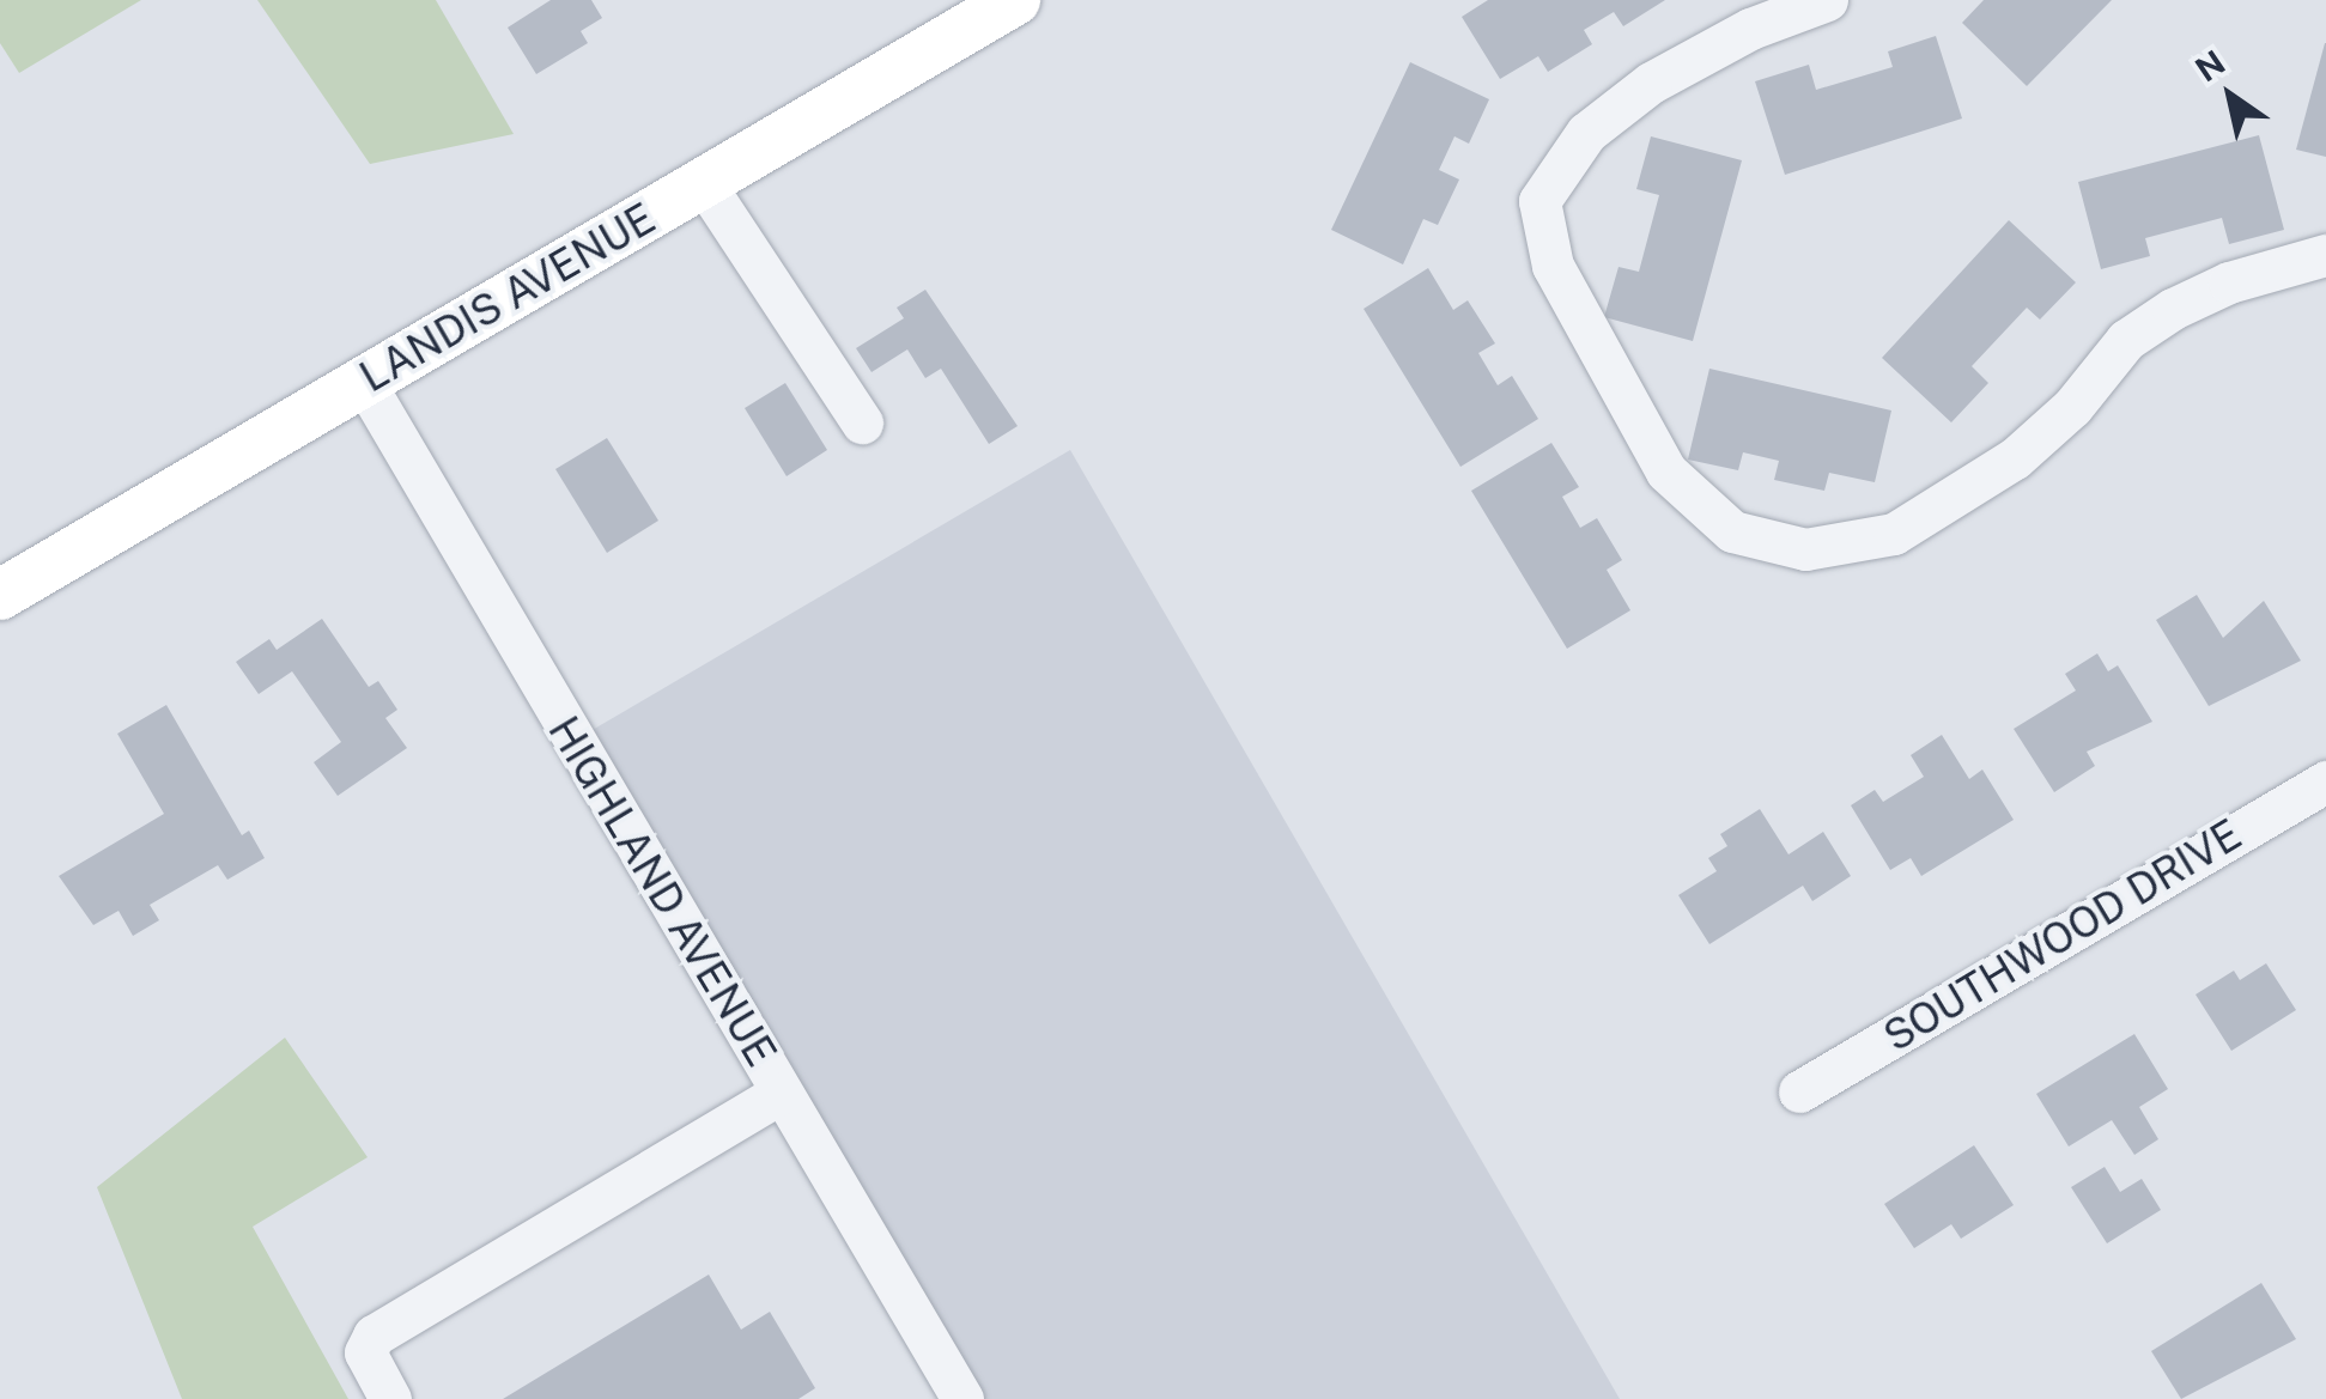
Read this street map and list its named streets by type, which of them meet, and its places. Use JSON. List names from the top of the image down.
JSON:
{
  "streets": {
    "main road": ["LANDIS AVENUE"],
    "street": ["HIGHLAND AVENUE", "SOUTHWOOD DRIVE"]
  },
  "crossings": [
    ["LANDIS AVENUE", "HIGHLAND AVENUE"]
  ],
  "north": "top left"
}
